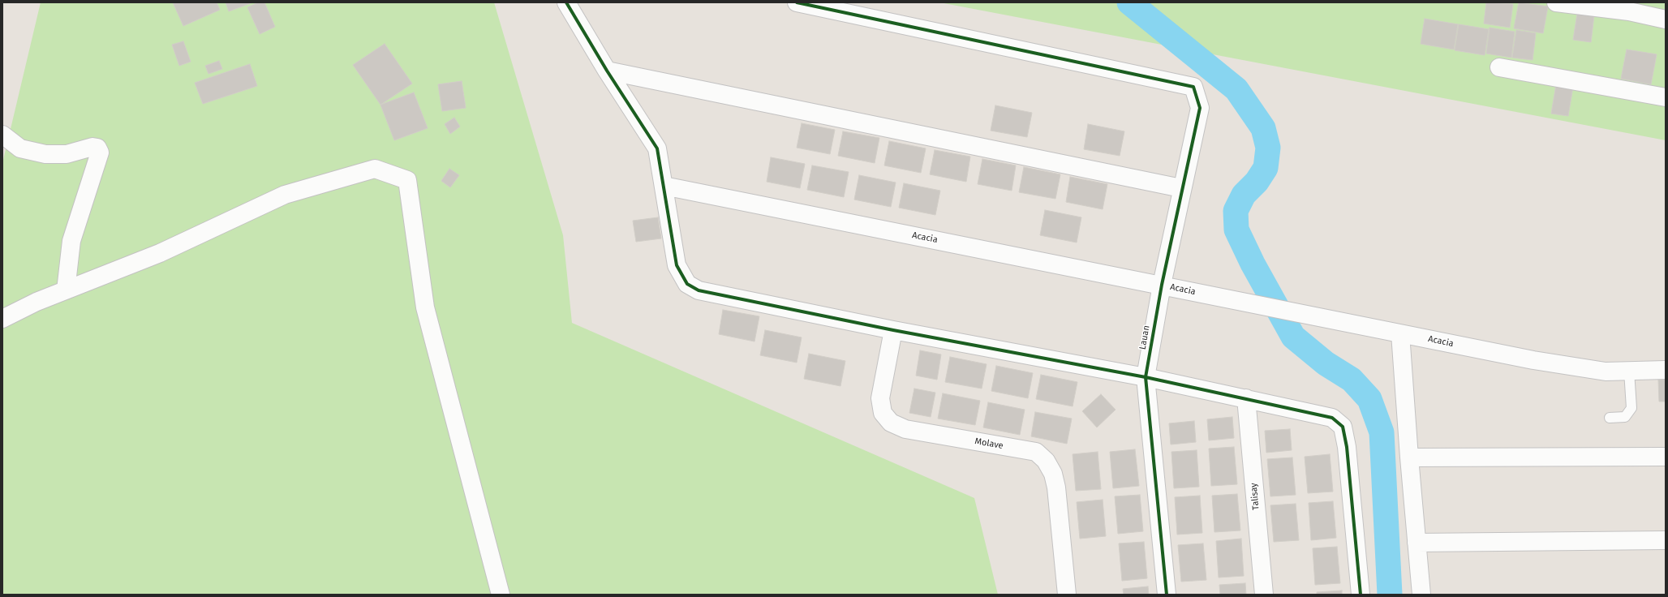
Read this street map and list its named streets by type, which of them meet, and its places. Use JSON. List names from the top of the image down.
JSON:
{
  "streets": {
    "street": [
      "Acacia",
      "Lauan",
      "Molave",
      "Talisay"
    ]
  },
  "crossings": [
    ["Acacia", "Lauan"]
  ]
}
